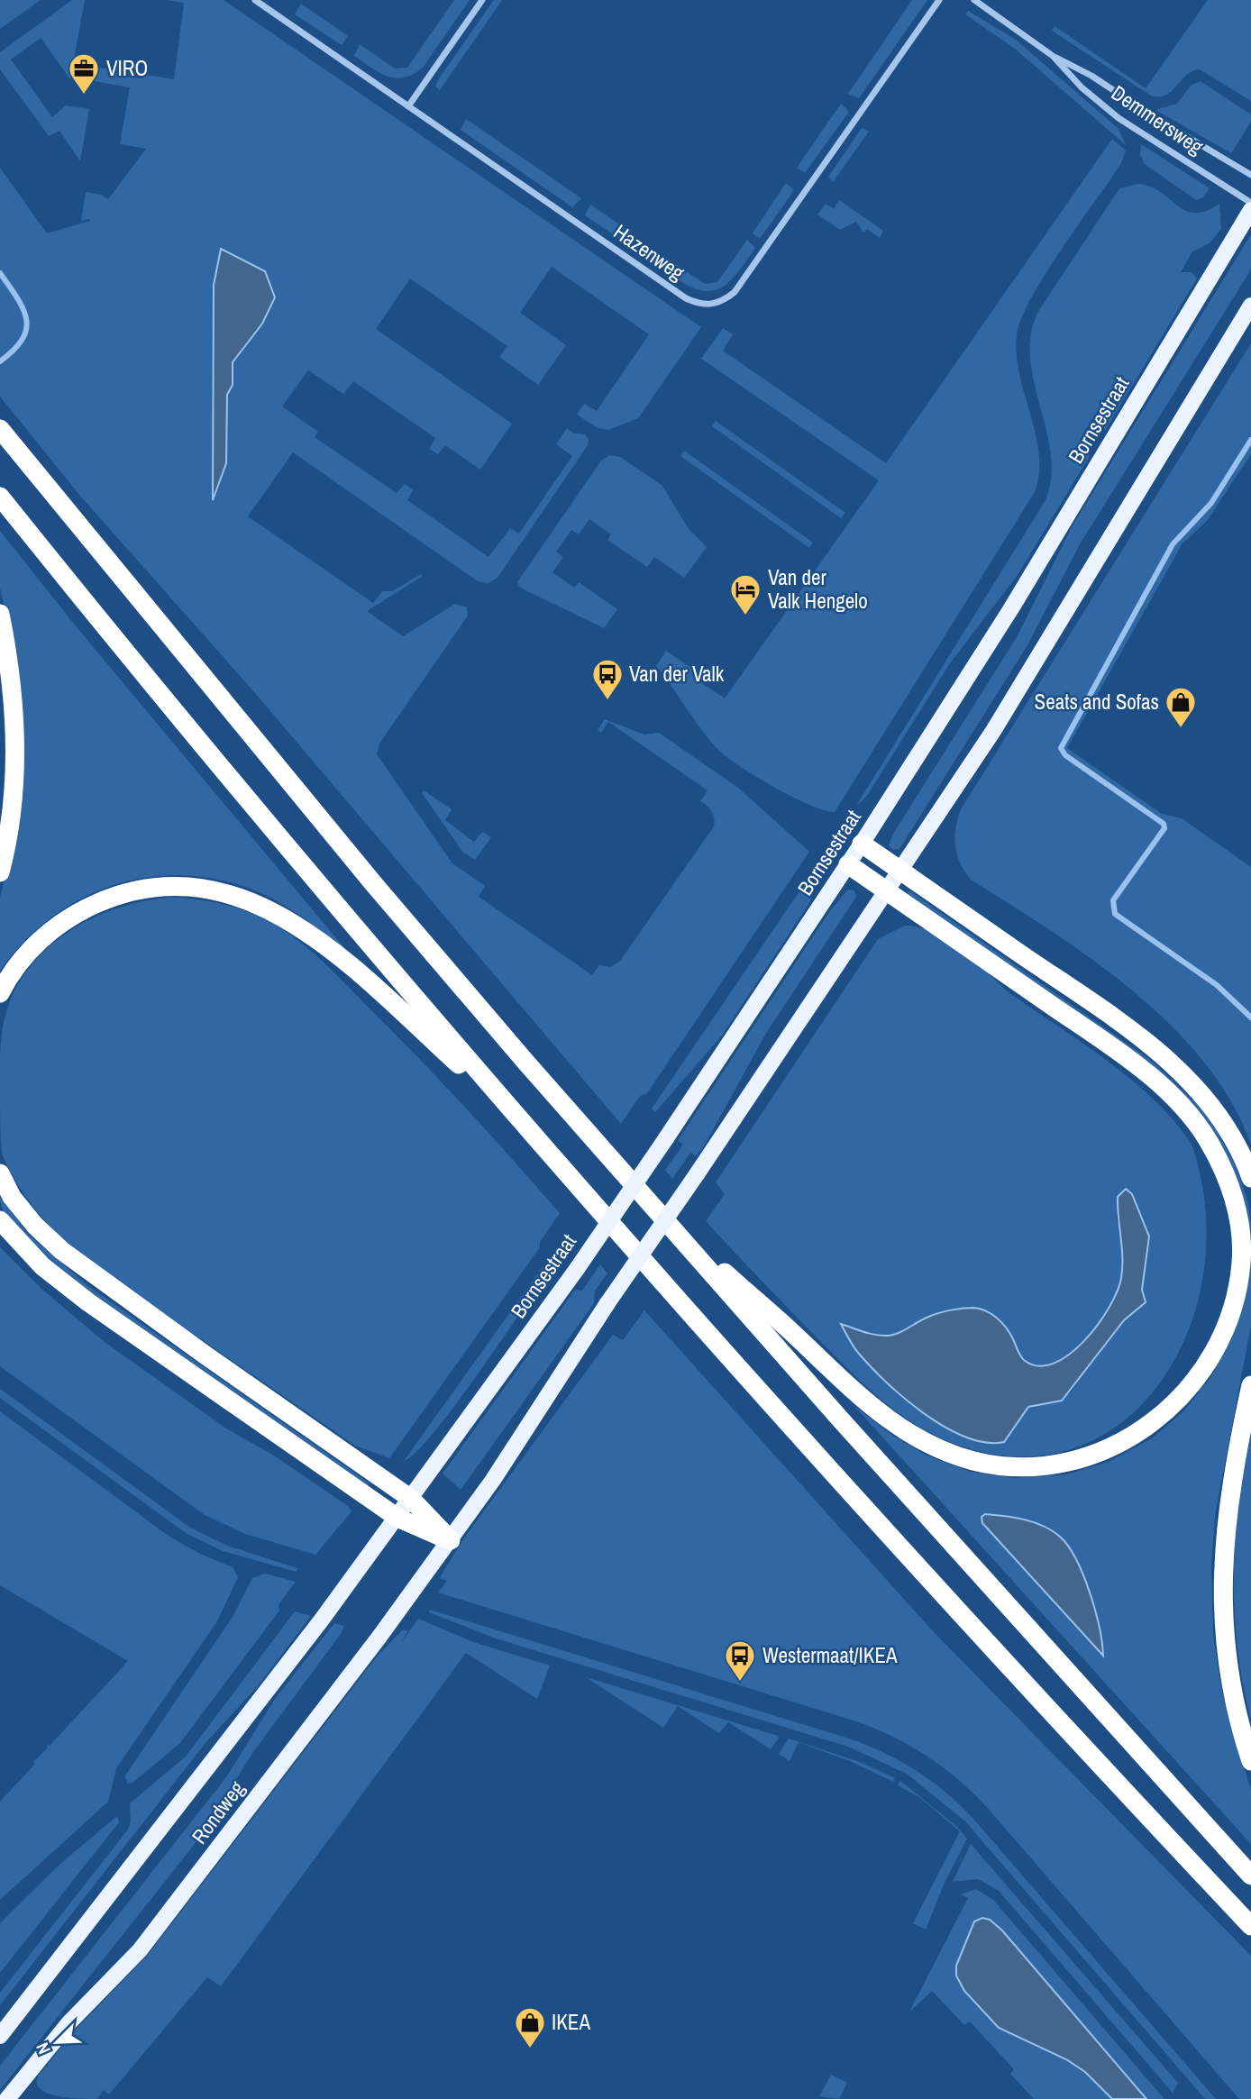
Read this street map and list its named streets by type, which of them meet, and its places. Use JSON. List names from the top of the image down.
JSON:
{
  "streets": {
    "main road": ["Bornsestraat", "Rondweg"],
    "street": ["Demmersweg", "Hazenweg"]
  },
  "crossings": [
    ["Bornsestraat", "Rondweg"]
  ],
  "places": {
    "office": ["VIRO"],
    "hotel": ["Van der Valk Hengelo"],
    "bus stop": ["Van der Valk", "Westermaat/IKEA"],
    "shop": ["Seats and Sofas", "IKEA"]
  },
  "north": "bottom left"
}
